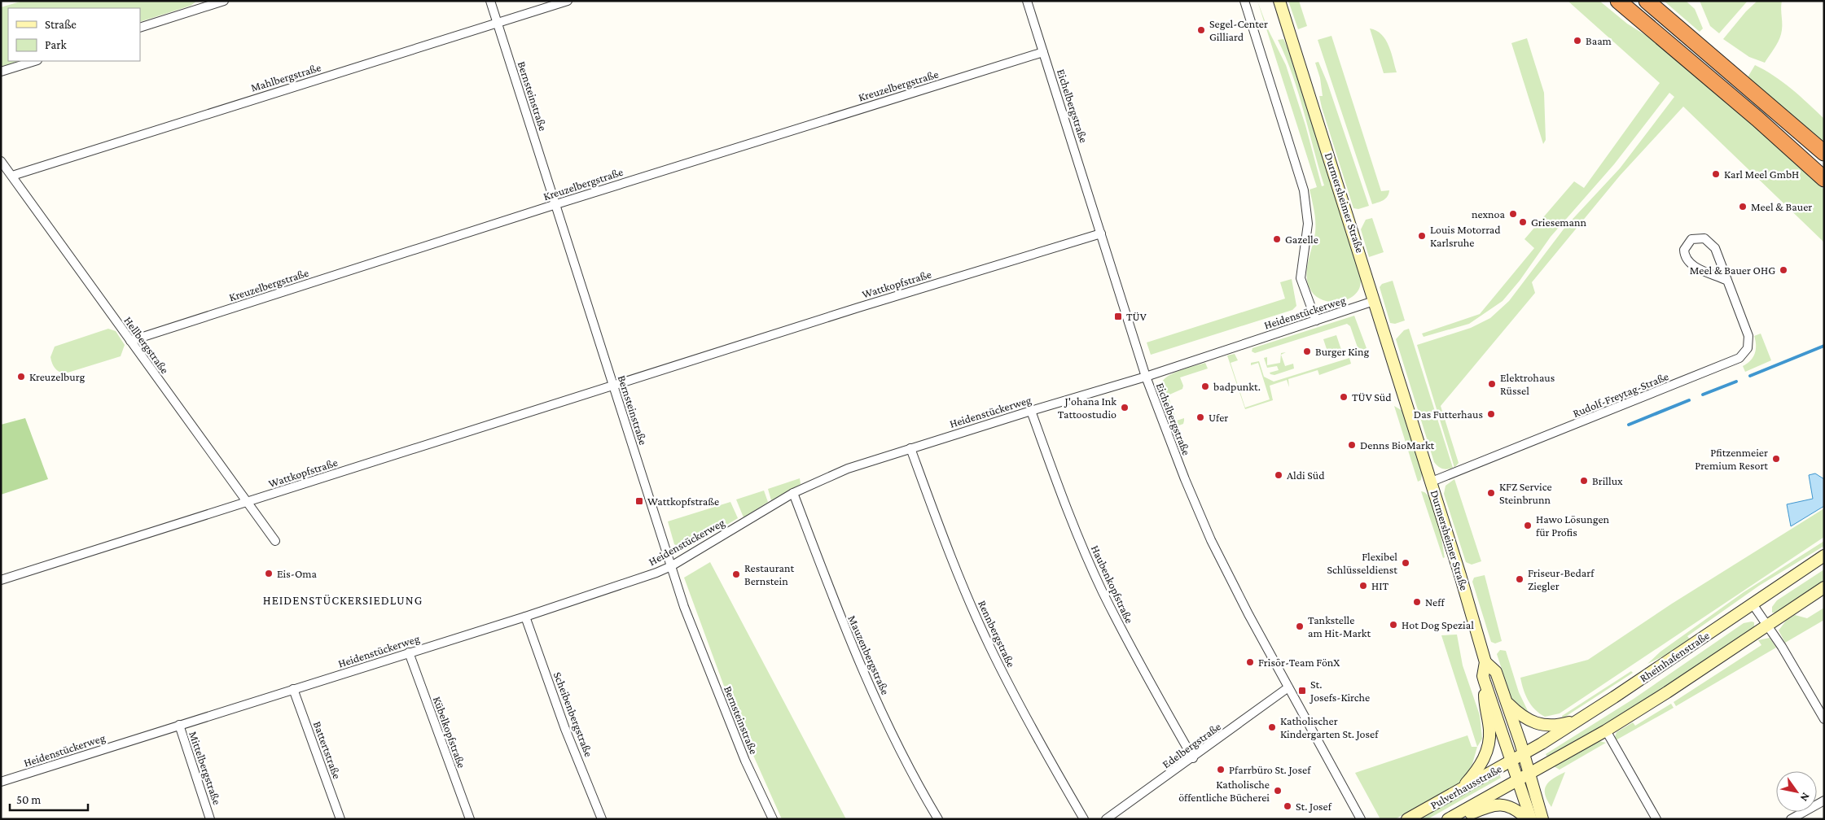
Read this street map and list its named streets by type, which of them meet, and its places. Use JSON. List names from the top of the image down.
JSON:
{
  "streets": {
    "main road": ["Durmersheimer Straße", "Rheinhafenstraße", "Pulverhausstraße"],
    "street": [
      "Mahlbergstraße",
      "Kreuzelbergstraße",
      "Bernsteinstraße",
      "Eichelbergstraße",
      "Wattkopfstraße",
      "Heidenstückerweg",
      "Hellbergstraße",
      "Rudolf-Freytag-Straße",
      "Haubenkopfstraße",
      "Rennbergstraße",
      "Mauzenbergstraße",
      "Scheibenbergstraße",
      "Kübelkopfstraße",
      "Edelbergstraße",
      "Battertstraße",
      "Mittelbergstraße"
    ]
  },
  "crossings": [
    ["Mahlbergstraße", "Bernsteinstraße"],
    ["Mahlbergstraße", "Hellbergstraße"],
    ["Kreuzelbergstraße", "Bernsteinstraße"],
    ["Kreuzelbergstraße", "Eichelbergstraße"],
    ["Kreuzelbergstraße", "Hellbergstraße"],
    ["Bernsteinstraße", "Wattkopfstraße"],
    ["Bernsteinstraße", "Heidenstückerweg"],
    ["Eichelbergstraße", "Wattkopfstraße"],
    ["Eichelbergstraße", "Heidenstückerweg"],
    ["Eichelbergstraße", "Edelbergstraße"],
    ["Durmersheimer Straße", "Heidenstückerweg"],
    ["Durmersheimer Straße", "Rudolf-Freytag-Straße"],
    ["Durmersheimer Straße", "Rheinhafenstraße"],
    ["Durmersheimer Straße", "Pulverhausstraße"],
    ["Wattkopfstraße", "Hellbergstraße"],
    ["Heidenstückerweg", "Haubenkopfstraße"],
    ["Heidenstückerweg", "Rennbergstraße"],
    ["Heidenstückerweg", "Mauzenbergstraße"],
    ["Heidenstückerweg", "Scheibenbergstraße"],
    ["Heidenstückerweg", "Kübelkopfstraße"],
    ["Heidenstückerweg", "Battertstraße"],
    ["Heidenstückerweg", "Mittelbergstraße"],
    ["Haubenkopfstraße", "Edelbergstraße"],
    ["Rheinhafenstraße", "Pulverhausstraße"]
  ],
  "districts": ["HEIDENSTÜCKERSIEDLUNG"],
  "places": {
    "other": [
      "Segel-Center Gilliard",
      "Baam",
      "Karl Meel GmbH",
      "Meel & Bauer",
      "nexnoa",
      "Griesemann",
      "Louis Motorrad Karlsruhe",
      "Gazelle",
      "Meel & Bauer OHG",
      "Burger King",
      "Kreuzelburg",
      "Elektrohaus Rüssel",
      "badpunkt.",
      "TÜV Süd",
      "J'ohana Ink Tattoostudio",
      "Das Futterhaus",
      "Ufer",
      "Denns BioMarkt",
      "Pfitzenmeier Premium Resort",
      "Aldi Süd",
      "Brillux",
      "KFZ Service Steinbrunn",
      "Hawo Lösungen für Profis",
      "Flexibel Schlüsseldienst",
      "Eis-Oma",
      "Restaurant Bernstein",
      "Friseur-Bedarf Ziegler",
      "HIT",
      "Neff",
      "Hot Dog Spezial",
      "Tankstelle am Hit-Markt",
      "Frisör-Team FönX",
      "Katholischer Kindergarten St. Josef",
      "Pfarrbüro St. Josef",
      "Katholische öffentliche Bücherei",
      "St. Josef"
    ],
    "transit": ["TÜV", "Wattkopfstraße", "St. Josefs-Kirche"]
  },
  "legend": ["Straße", "Park"],
  "scale_bar": "50 m",
  "north": "bottom right"
}
